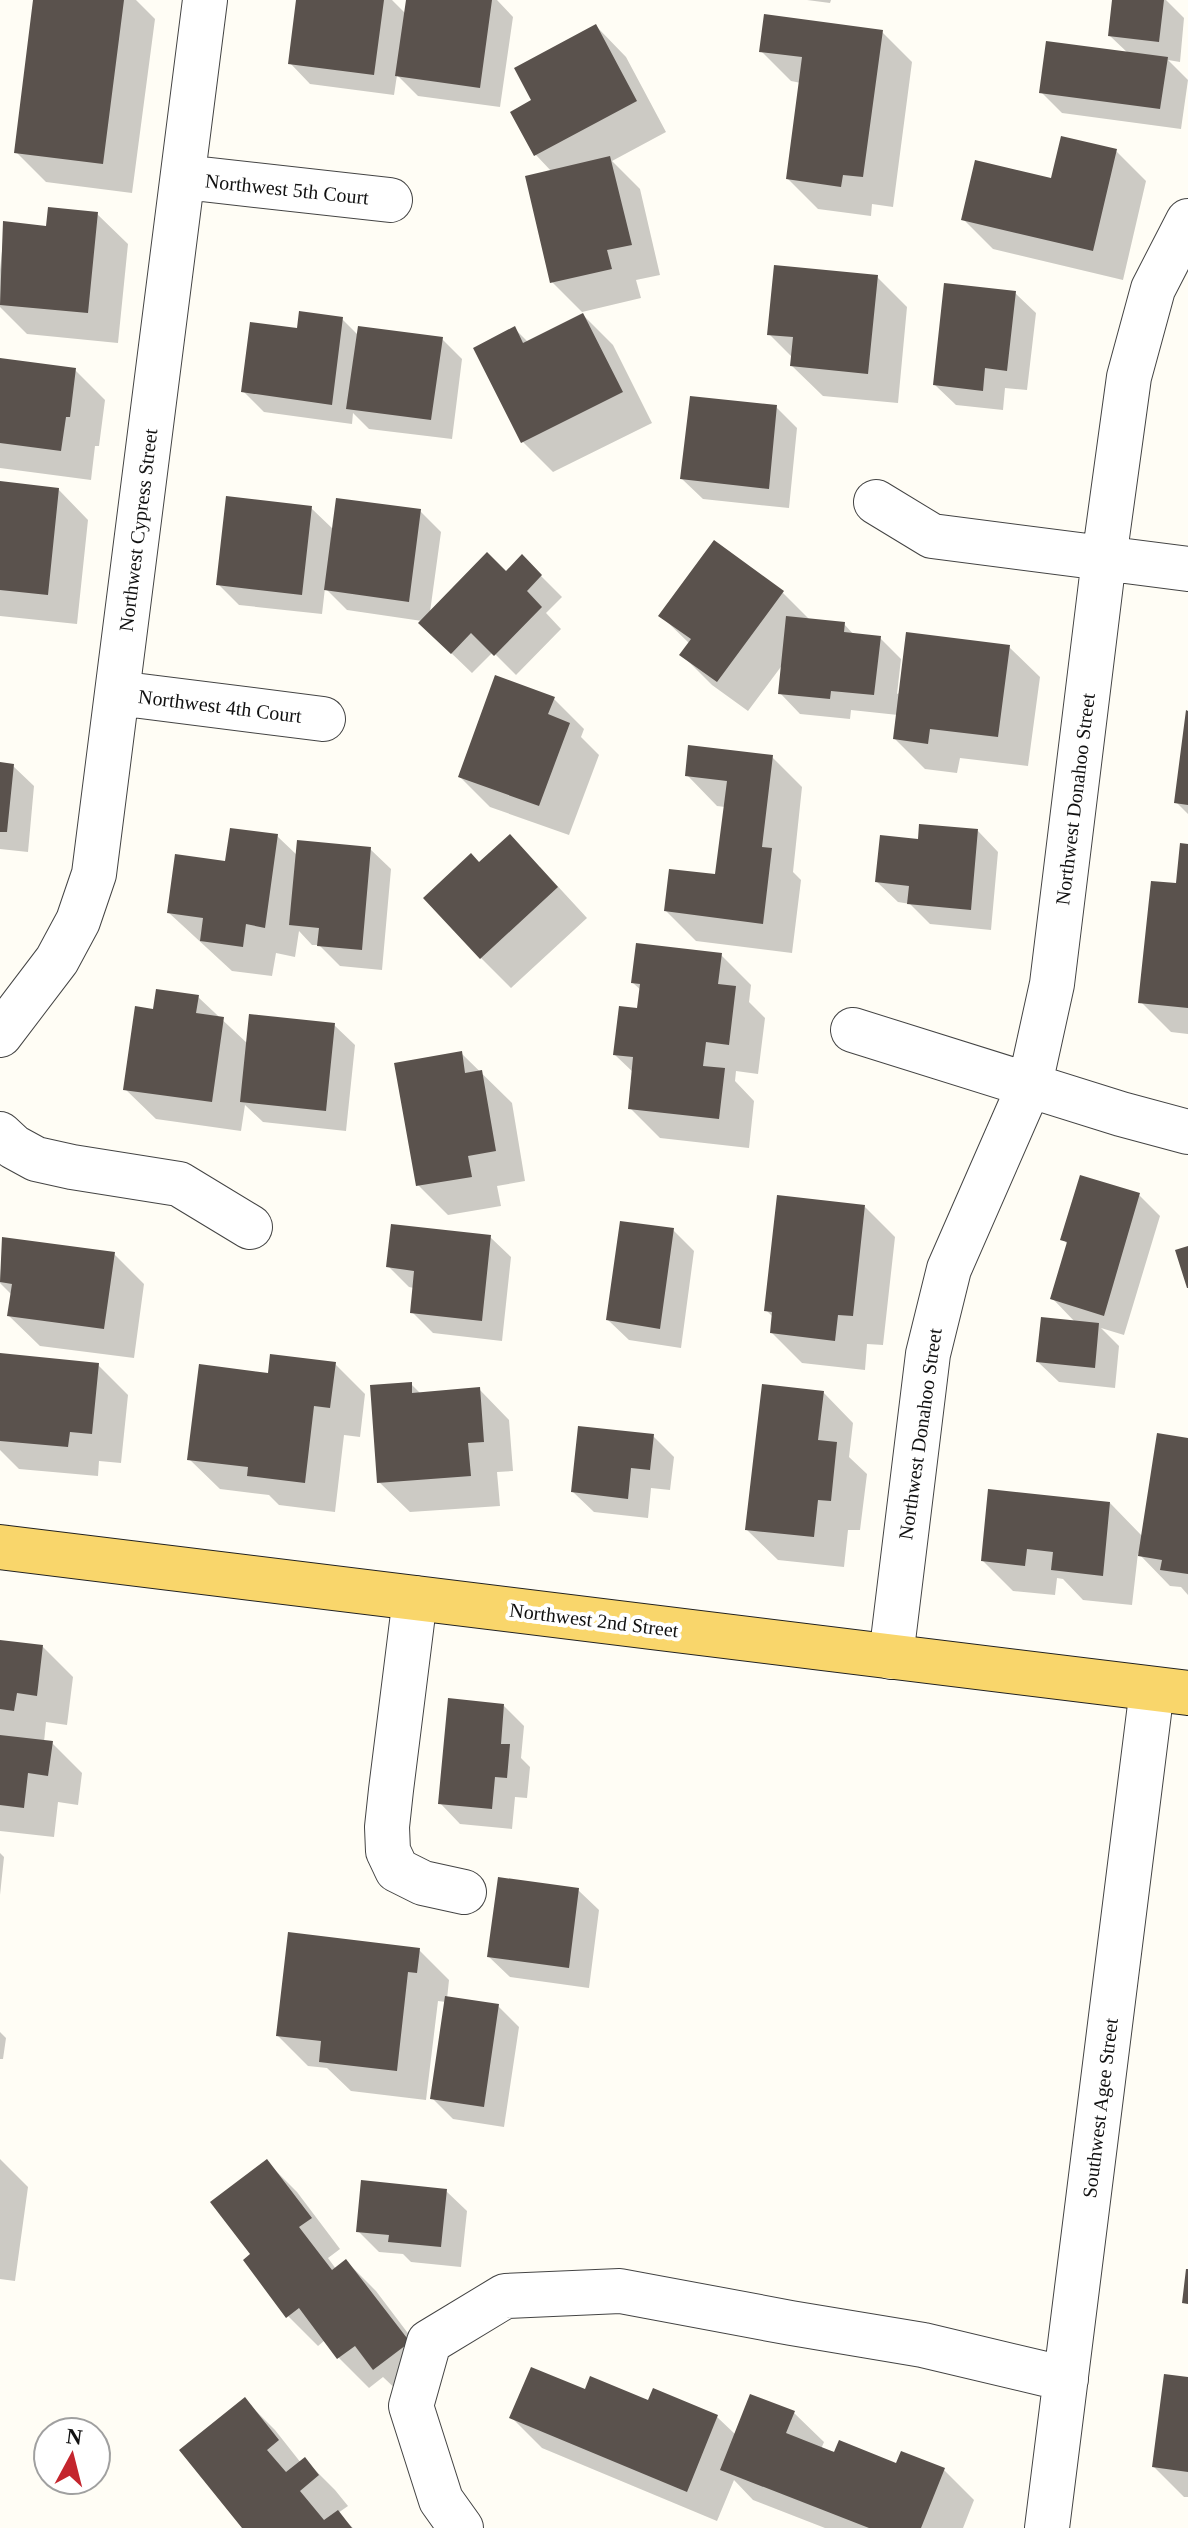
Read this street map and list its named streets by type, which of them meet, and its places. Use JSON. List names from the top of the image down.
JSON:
{
  "streets": {
    "main road": ["Northwest 2nd Street"],
    "street": [
      "Northwest 5th Court",
      "Northwest Cypress Street",
      "Northwest 4th Court",
      "Northwest Donahoo Street",
      "Southwest Agee Street"
    ]
  },
  "crossings": [
    ["Northwest 5th Court", "Northwest Cypress Street"],
    ["Northwest Cypress Street", "Northwest 4th Court"],
    ["Northwest Donahoo Street", "Northwest 2nd Street"],
    ["Northwest 2nd Street", "Southwest Agee Street"]
  ],
  "north": "top"
}
